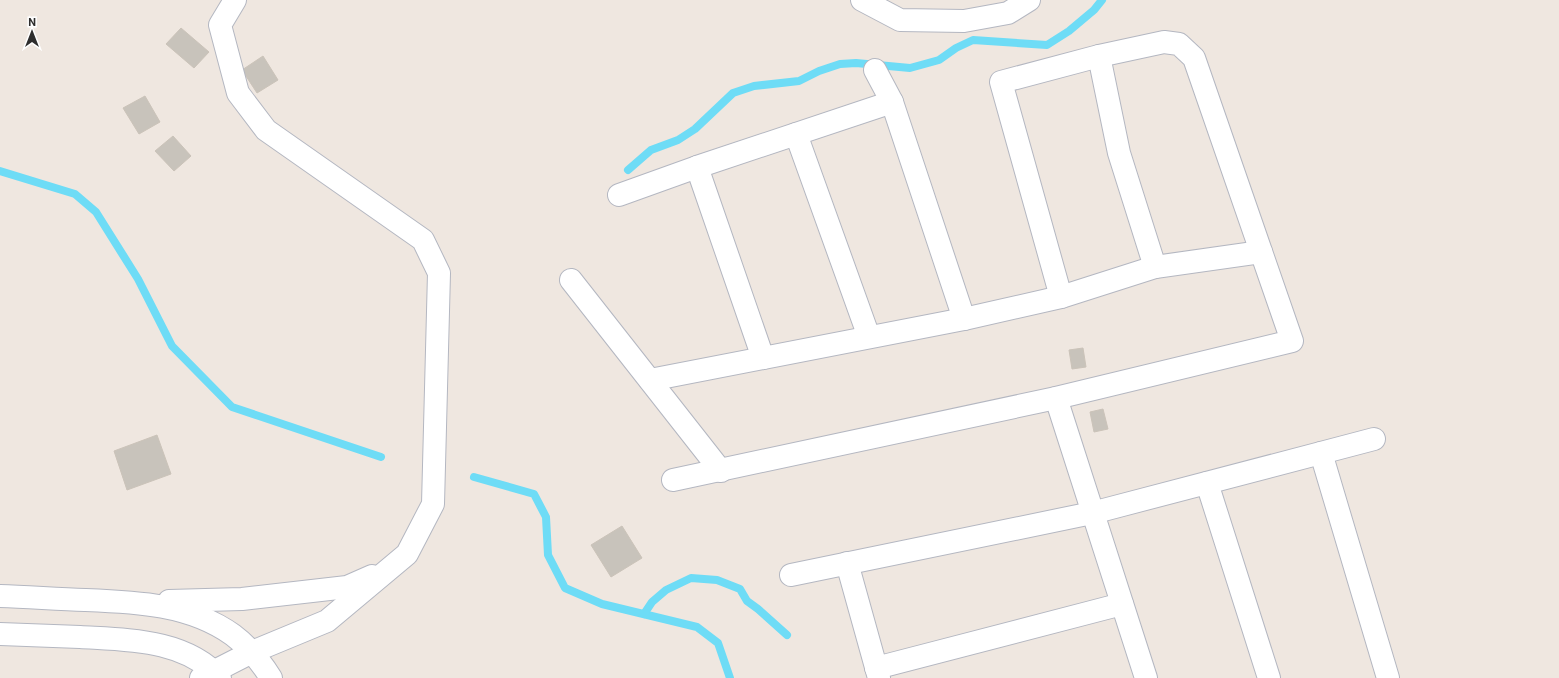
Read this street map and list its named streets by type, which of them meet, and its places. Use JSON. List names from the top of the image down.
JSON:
{
  "north": "top"
}
